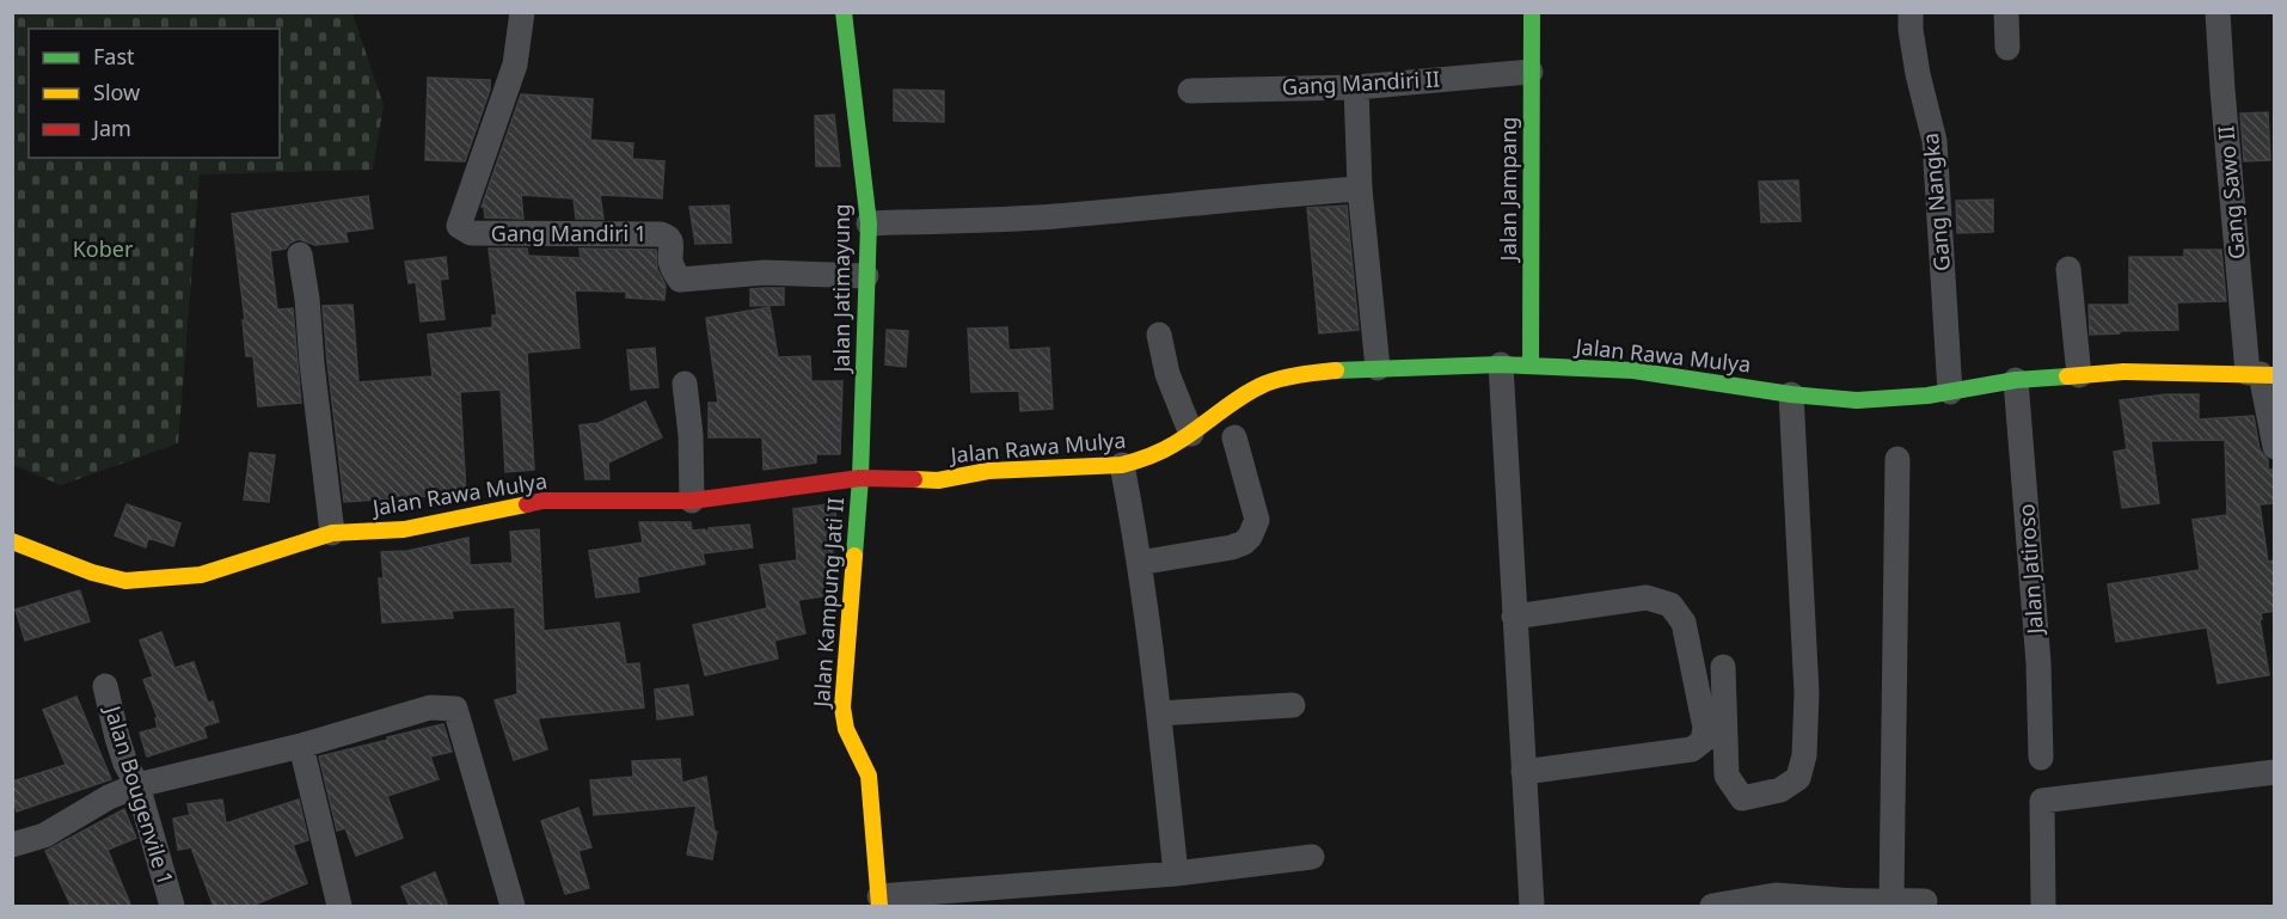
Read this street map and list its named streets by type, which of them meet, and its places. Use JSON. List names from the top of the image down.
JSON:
{
  "streets": {
    "main road": [
      "Jalan Jampang",
      "Jalan Jatimayung",
      "Jalan Rawa Mulya",
      "Jalan Kampung Jati II"
    ],
    "street": [
      "Gang Mandiri II",
      "Gang Sawo II",
      "Gang Nangka",
      "Gang Mandiri 1",
      "Jalan Jatiroso",
      "Jalan Bougenvile 1"
    ]
  },
  "crossings": [
    ["Gang Mandiri II", "Jalan Jampang"],
    ["Jalan Jampang", "Jalan Rawa Mulya"],
    ["Gang Sawo II", "Jalan Rawa Mulya"],
    ["Gang Nangka", "Jalan Rawa Mulya"],
    ["Gang Mandiri 1", "Jalan Jatimayung"],
    ["Jalan Jatimayung", "Jalan Rawa Mulya"],
    ["Jalan Jatimayung", "Jalan Kampung Jati II"],
    ["Jalan Rawa Mulya", "Jalan Jatiroso"],
    ["Jalan Rawa Mulya", "Jalan Kampung Jati II"]
  ],
  "parks": ["Kober"],
  "legend": ["Fast", "Slow", "Jam"]
}
